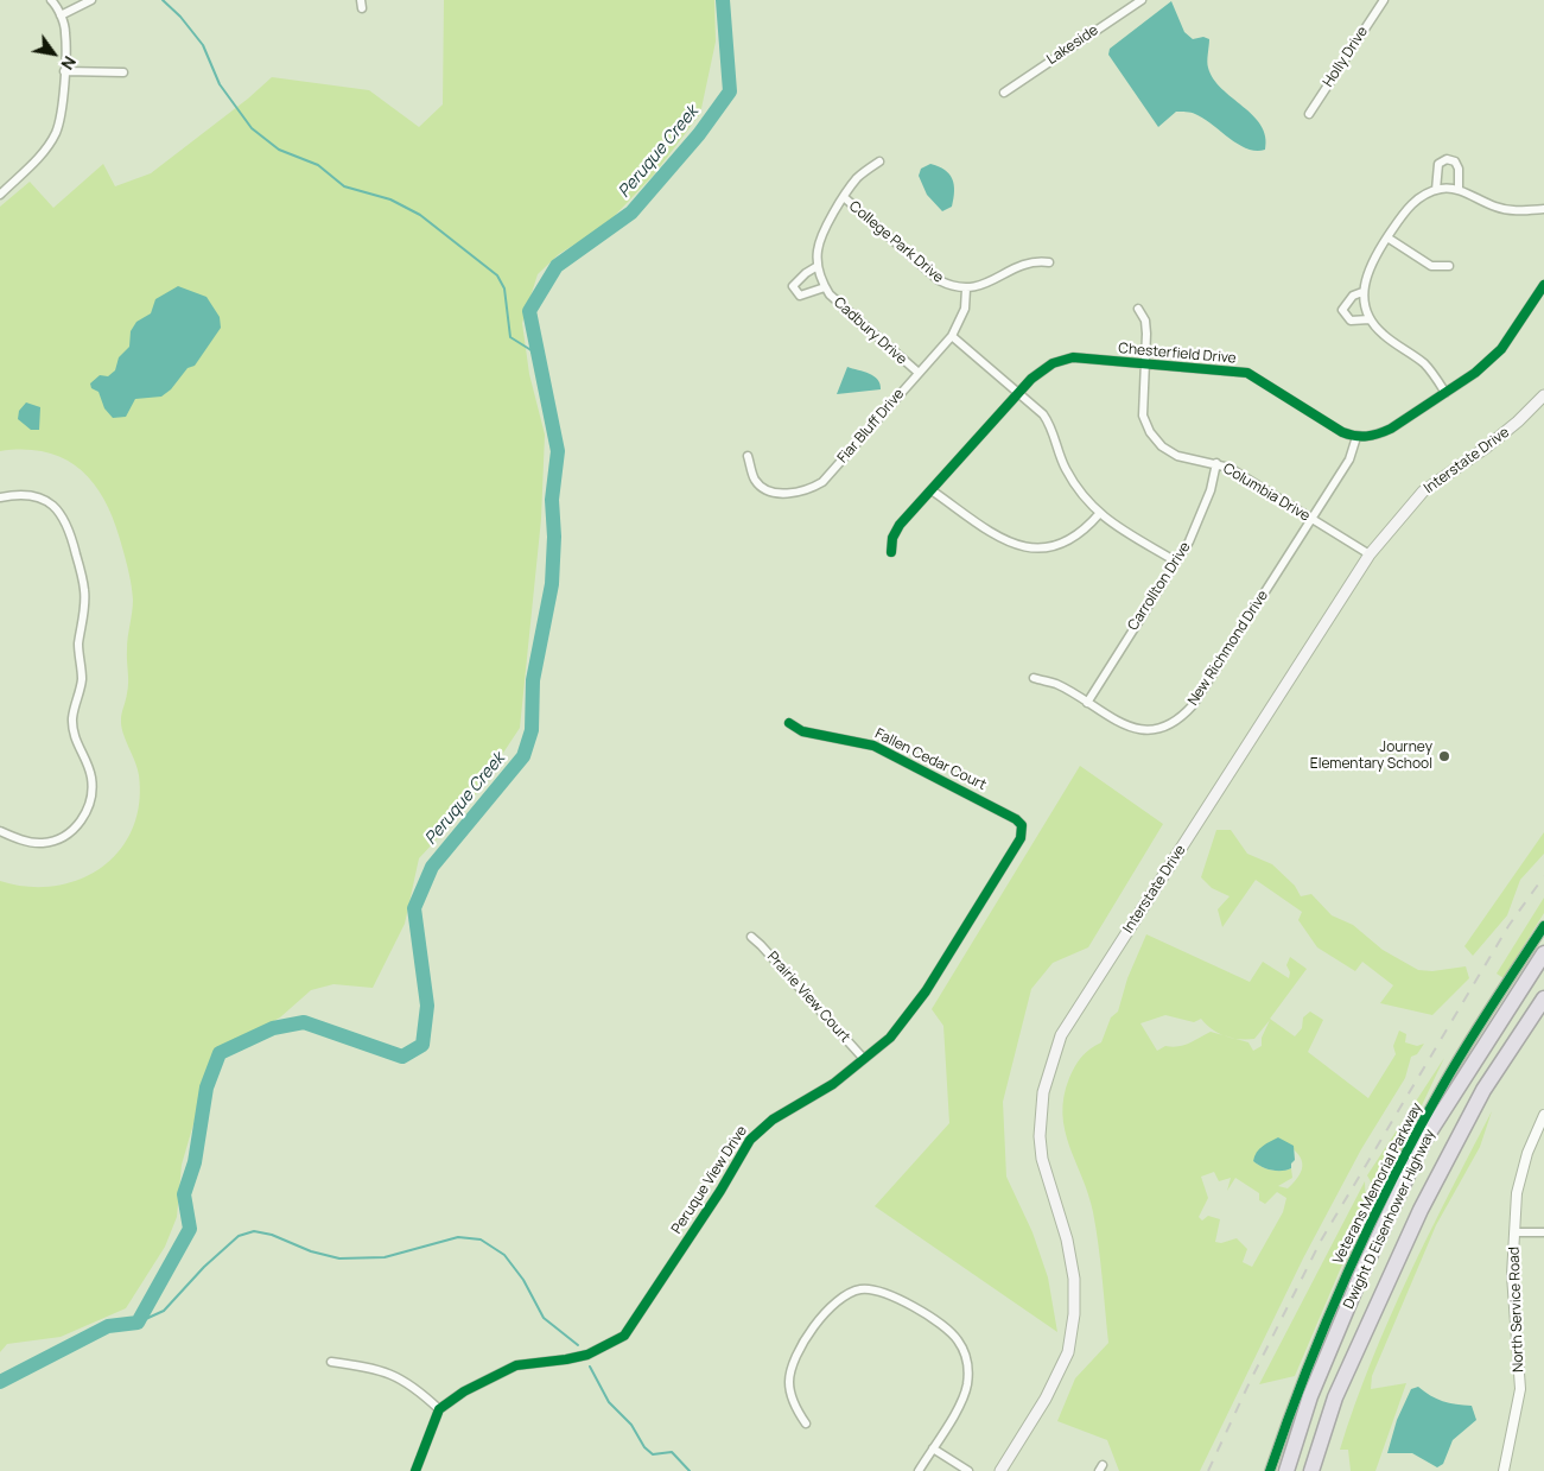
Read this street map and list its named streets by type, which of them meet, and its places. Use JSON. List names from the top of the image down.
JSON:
{
  "streets": {
    "highway": ["Dwight D Eisenhower Highway"],
    "main road": ["Interstate Drive"],
    "street": [
      "Lakeside",
      "Holly Drive",
      "College Park Drive",
      "Cadbury Drive",
      "Chesterfield Drive",
      "Fiar Bluff Drive",
      "Columbia Drive",
      "Carrollton Drive",
      "New Richmond Drive",
      "Fallen Cedar Court",
      "Prairie View Court",
      "Peruque View Drive",
      "Veterans Memorial Parkway",
      "North Service Road"
    ]
  },
  "crossings": [
    ["College Park Drive", "Cadbury Drive"],
    ["College Park Drive", "Fiar Bluff Drive"],
    ["Cadbury Drive", "Fiar Bluff Drive"],
    ["Chesterfield Drive", "Columbia Drive"],
    ["Chesterfield Drive", "New Richmond Drive"],
    ["Interstate Drive", "Columbia Drive"],
    ["Columbia Drive", "Carrollton Drive"],
    ["Columbia Drive", "New Richmond Drive"],
    ["Carrollton Drive", "New Richmond Drive"],
    ["Fallen Cedar Court", "Peruque View Drive"],
    ["Prairie View Court", "Peruque View Drive"]
  ],
  "water": ["Peruque Creek"],
  "places": ["Journey Elementary School"],
  "north": "bottom right"
}
